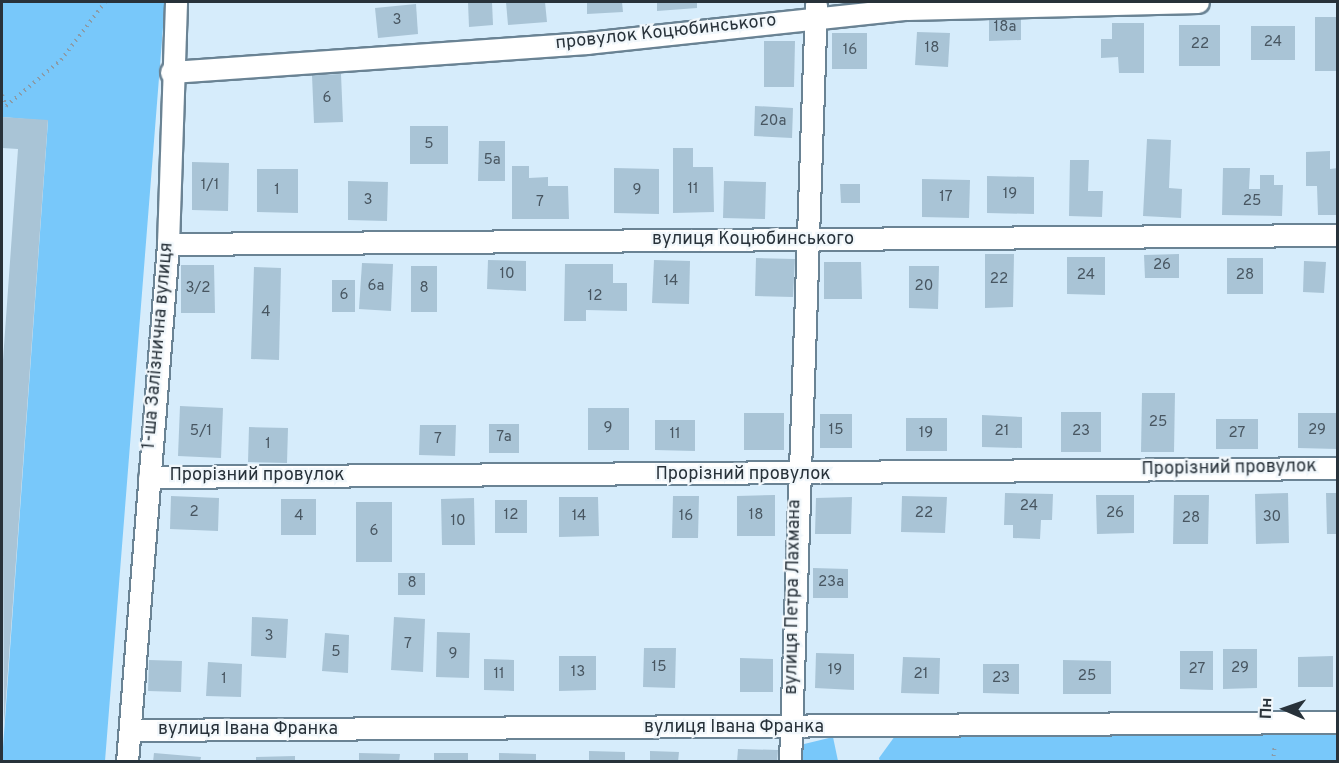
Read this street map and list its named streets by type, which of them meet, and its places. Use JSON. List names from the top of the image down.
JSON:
{
  "streets": {
    "street": [
      "провулок Коцюбинського",
      "вулиця Коцюбинського",
      "1-ша Залізнична вулиця",
      "Прорізний провулок",
      "вулиця Петра Лахмана",
      "вулиця Івана Франка"
    ]
  },
  "crossings": [
    ["провулок Коцюбинського", "1-ша Залізнична вулиця"],
    ["провулок Коцюбинського", "вулиця Петра Лахмана"],
    ["вулиця Коцюбинського", "1-ша Залізнична вулиця"],
    ["вулиця Коцюбинського", "вулиця Петра Лахмана"],
    ["1-ша Залізнична вулиця", "Прорізний провулок"],
    ["1-ша Залізнична вулиця", "вулиця Івана Франка"],
    ["Прорізний провулок", "вулиця Петра Лахмана"],
    ["вулиця Петра Лахмана", "вулиця Івана Франка"]
  ],
  "house_numbers": [
    "3",
    "18а",
    "24",
    "22",
    "18",
    "16",
    "6",
    "20а",
    "5",
    "5а",
    "1/1",
    "11",
    "1",
    "9",
    "19",
    "17",
    "3",
    "25",
    "7",
    "26",
    "10",
    "24",
    "28",
    "22",
    "14",
    "6а",
    "20",
    "3/2",
    "8",
    "6",
    "12",
    "4",
    "25",
    "9",
    "15",
    "29",
    "5/1",
    "21",
    "23",
    "19",
    "27",
    "11",
    "7а",
    "7",
    "1",
    "24",
    "2",
    "22",
    "26",
    "12",
    "18",
    "4",
    "14",
    "16",
    "30",
    "28",
    "10",
    "6",
    "23а",
    "8",
    "3",
    "7",
    "5",
    "9",
    "15",
    "29",
    "27",
    "19",
    "13",
    "11",
    "21",
    "25",
    "23",
    "1"
  ],
  "north": "left"
}
